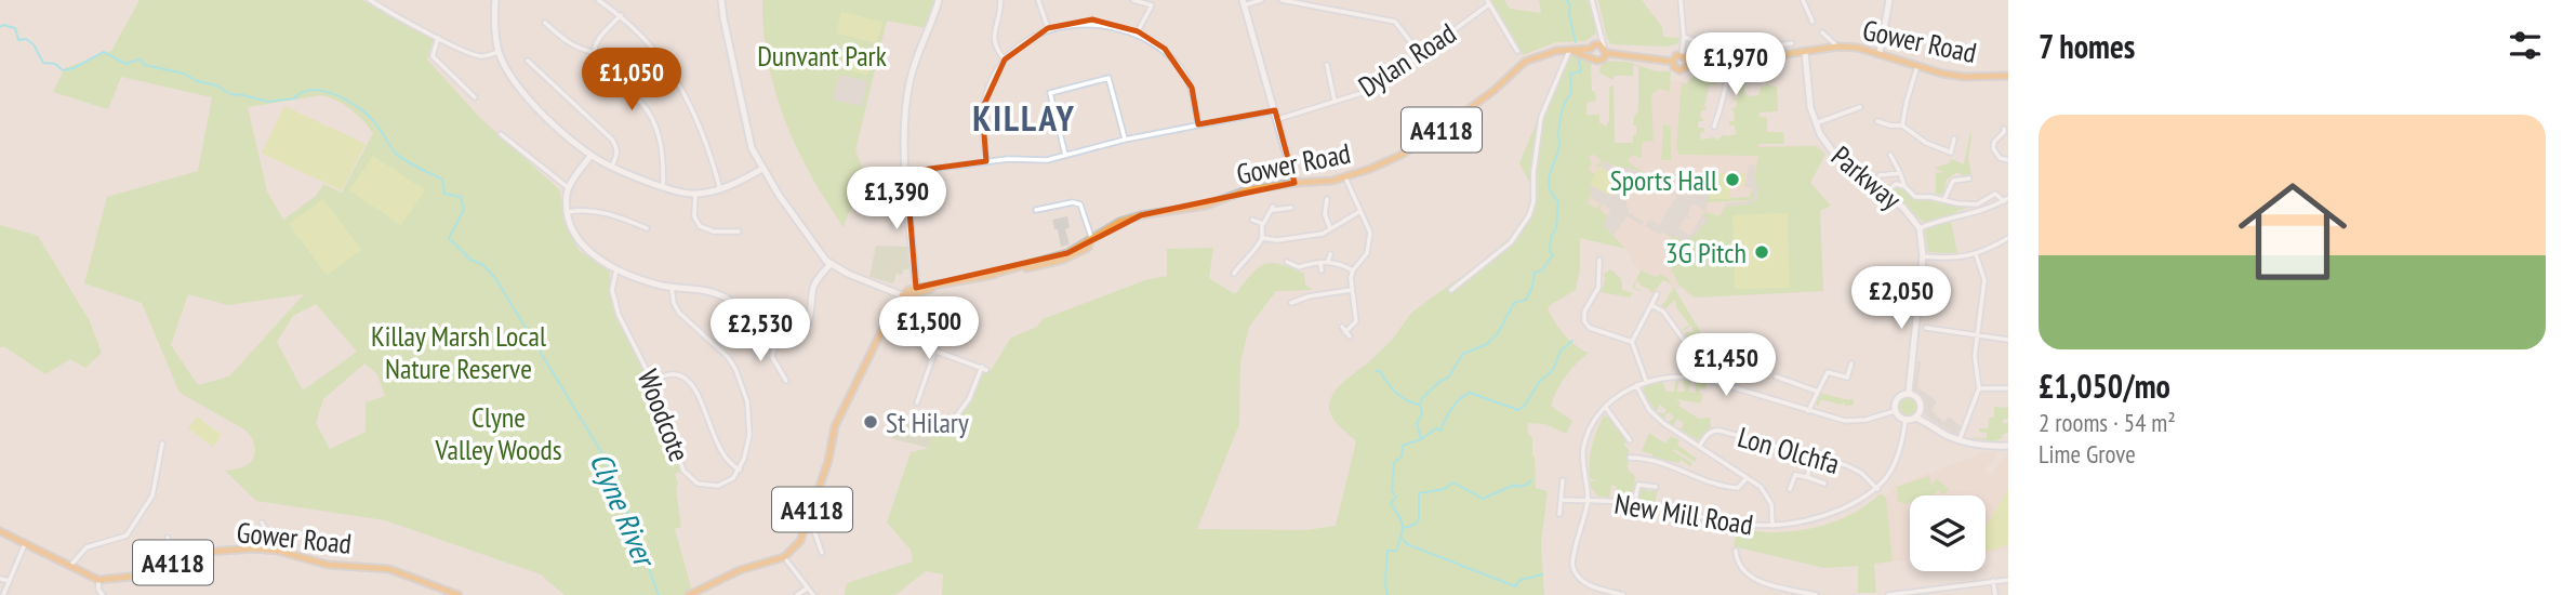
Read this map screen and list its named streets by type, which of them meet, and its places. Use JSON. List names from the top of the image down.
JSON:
{
  "streets": {
    "main road": ["Gower Road", "A4118"],
    "street": [
      "Dylan Road",
      "Parkway",
      "Woodcote",
      "Lon Olchfa",
      "New Mill Road"
    ]
  },
  "crossings": [
    ["Gower Road", "A4118"],
    ["Gower Road", "Parkway"],
    ["Parkway", "New Mill Road"],
    ["Lon Olchfa", "New Mill Road"]
  ],
  "districts": ["KILLAY"],
  "water": ["Clyne River"],
  "parks": ["Dunvant Park", "Killay Marsh Local Nature Reserve", "Clyne Valley Woods"],
  "places": ["Sports Hall", "3G Pitch", "St Hilary"],
  "page": {
    "heading": "7 homes",
    "price": [
      "£1,970",
      "£1,050",
      "£1,390",
      "£2,050",
      "£1,500",
      "£2,530",
      "£1,450"
    ],
    "list": [
      {
        "name": "£1,050/mo",
        "note": "2 rooms · 54 m² · Lime Grove"
      }
    ]
  }
}
